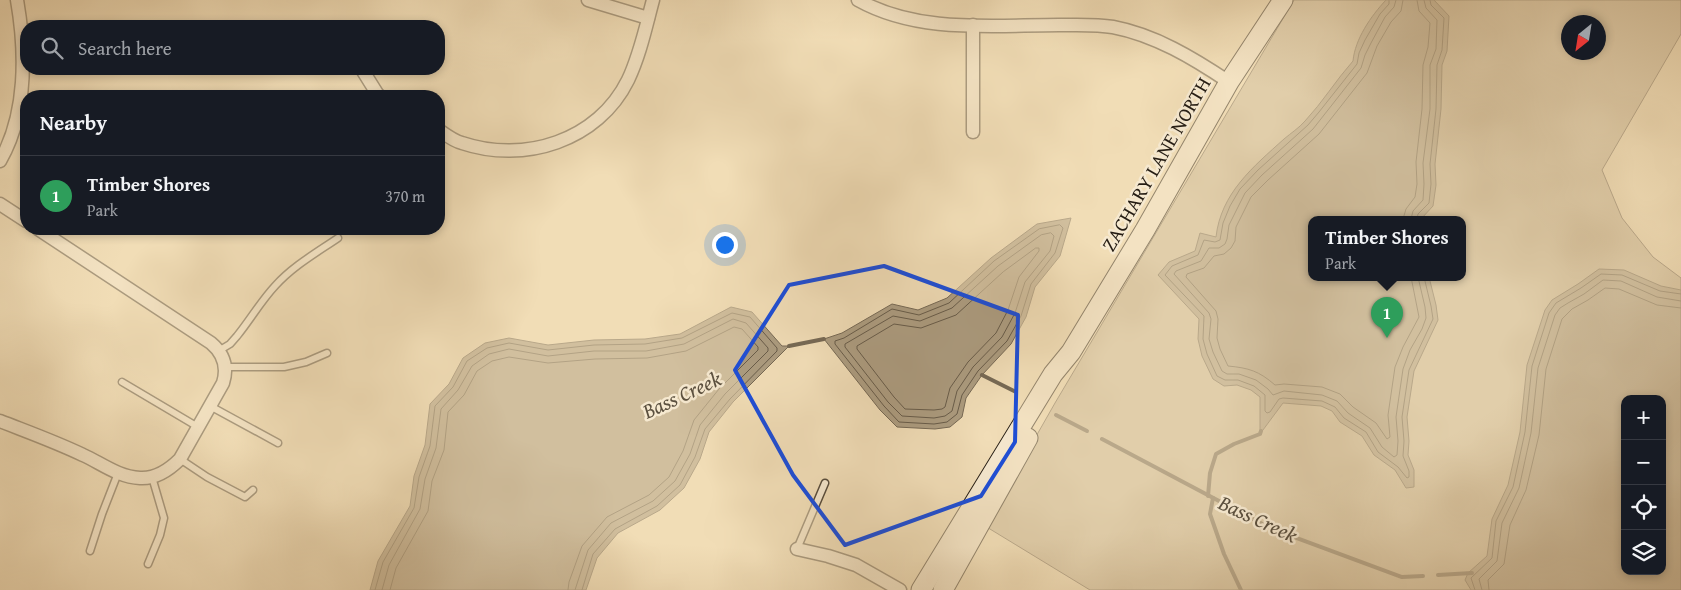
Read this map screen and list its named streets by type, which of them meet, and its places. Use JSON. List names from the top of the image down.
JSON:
{
  "streets": {
    "street": ["ZACHARY LANE NORTH"]
  },
  "water": ["Bass Creek"],
  "north": "bottom left",
  "page": {
    "search": "Search here",
    "heading": "Nearby",
    "list": [
      {
        "mark": "1",
        "name": "Timber Shores",
        "note": "Park",
        "value": "370 m"
      }
    ],
    "popup": ["Timber Shores", "Park"],
    "pins": "1",
    "map_buttons": ["+", "−"]
  }
}
